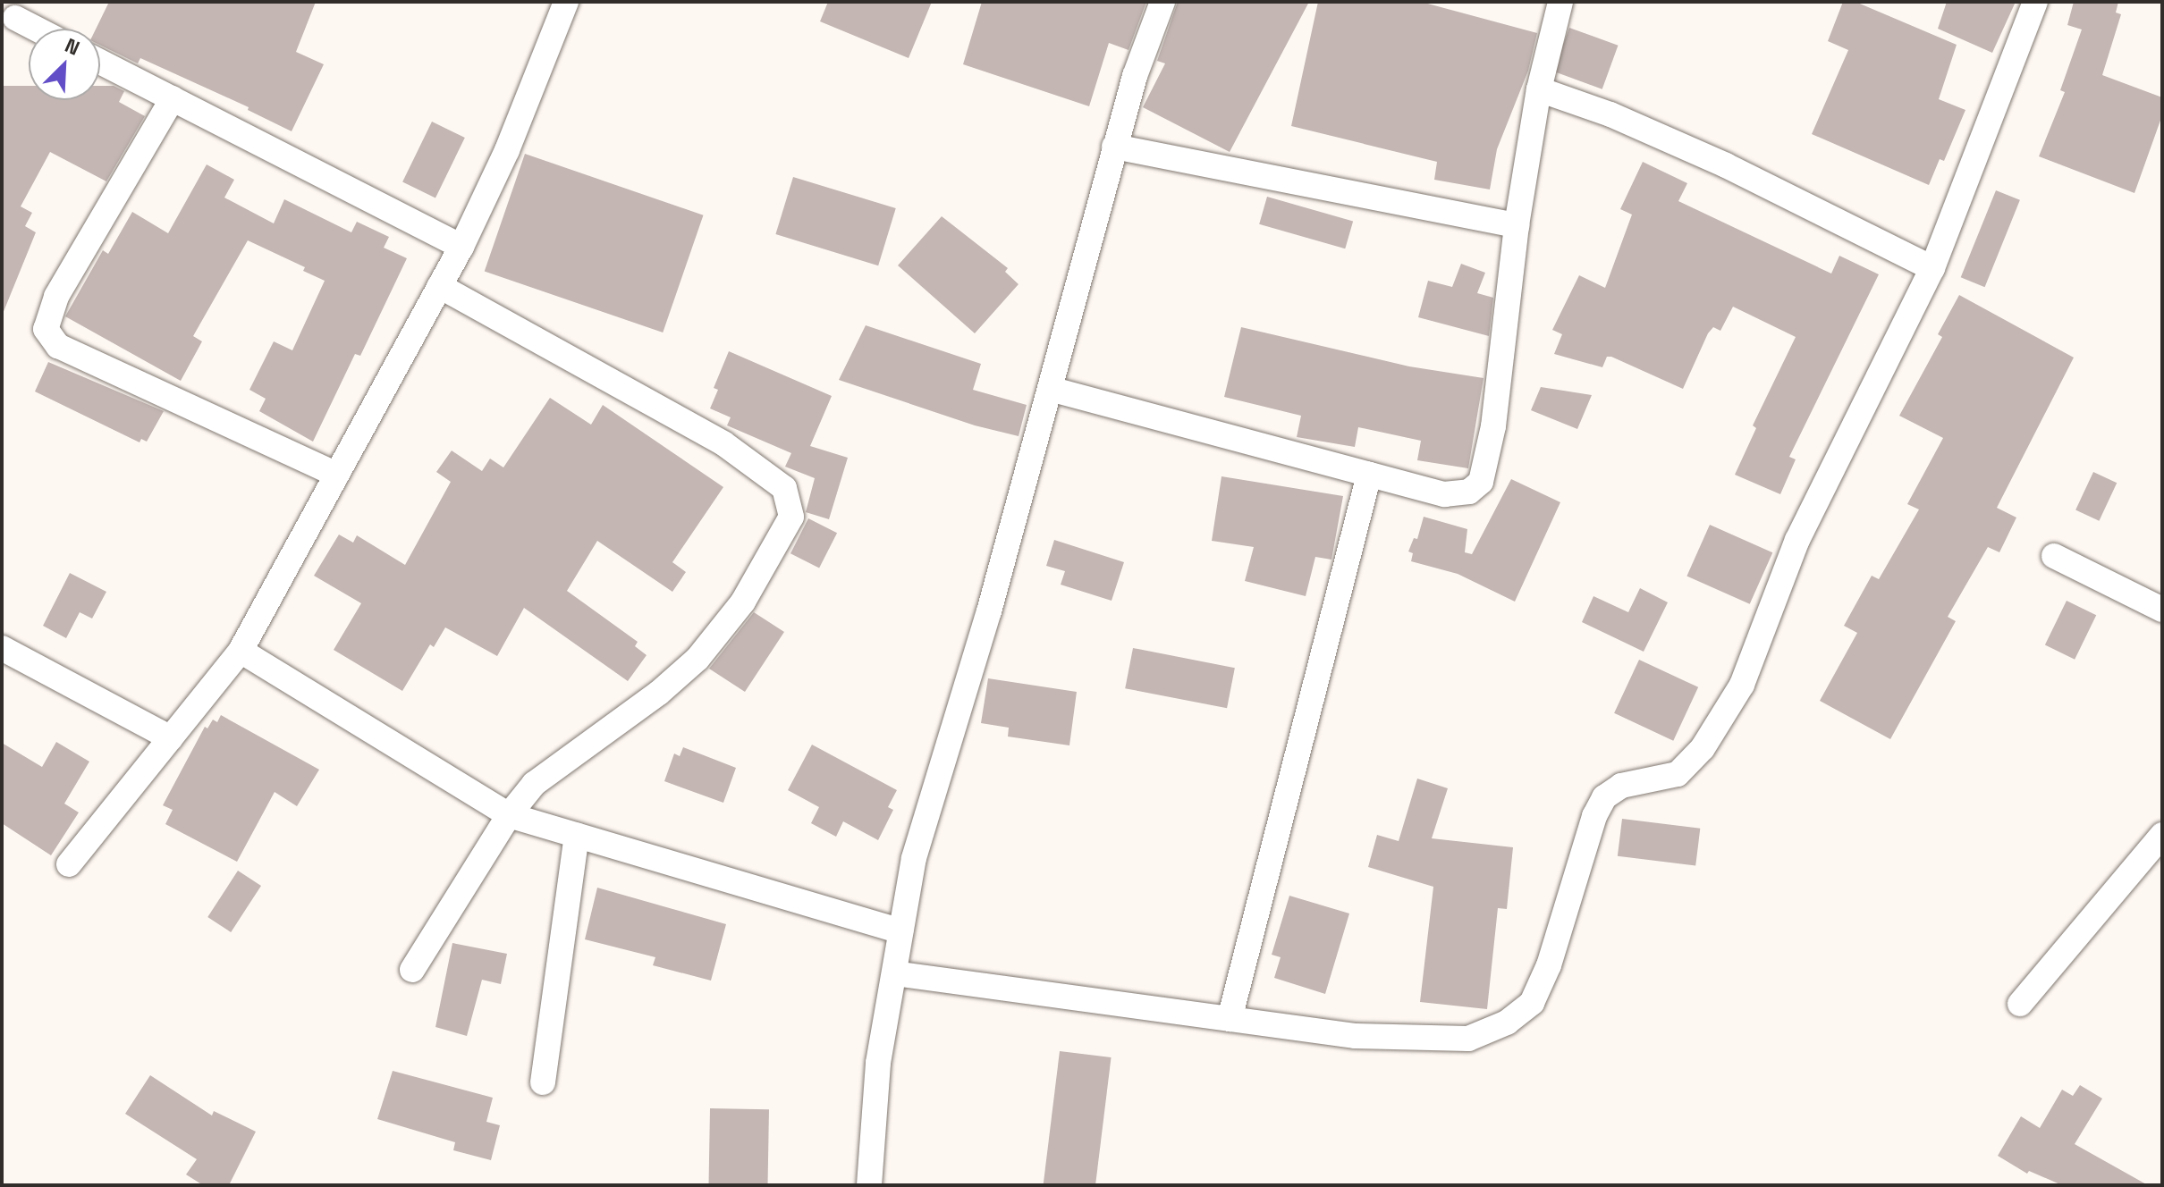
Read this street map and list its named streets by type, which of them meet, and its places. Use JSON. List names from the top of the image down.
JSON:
{
  "north": "top right"
}
